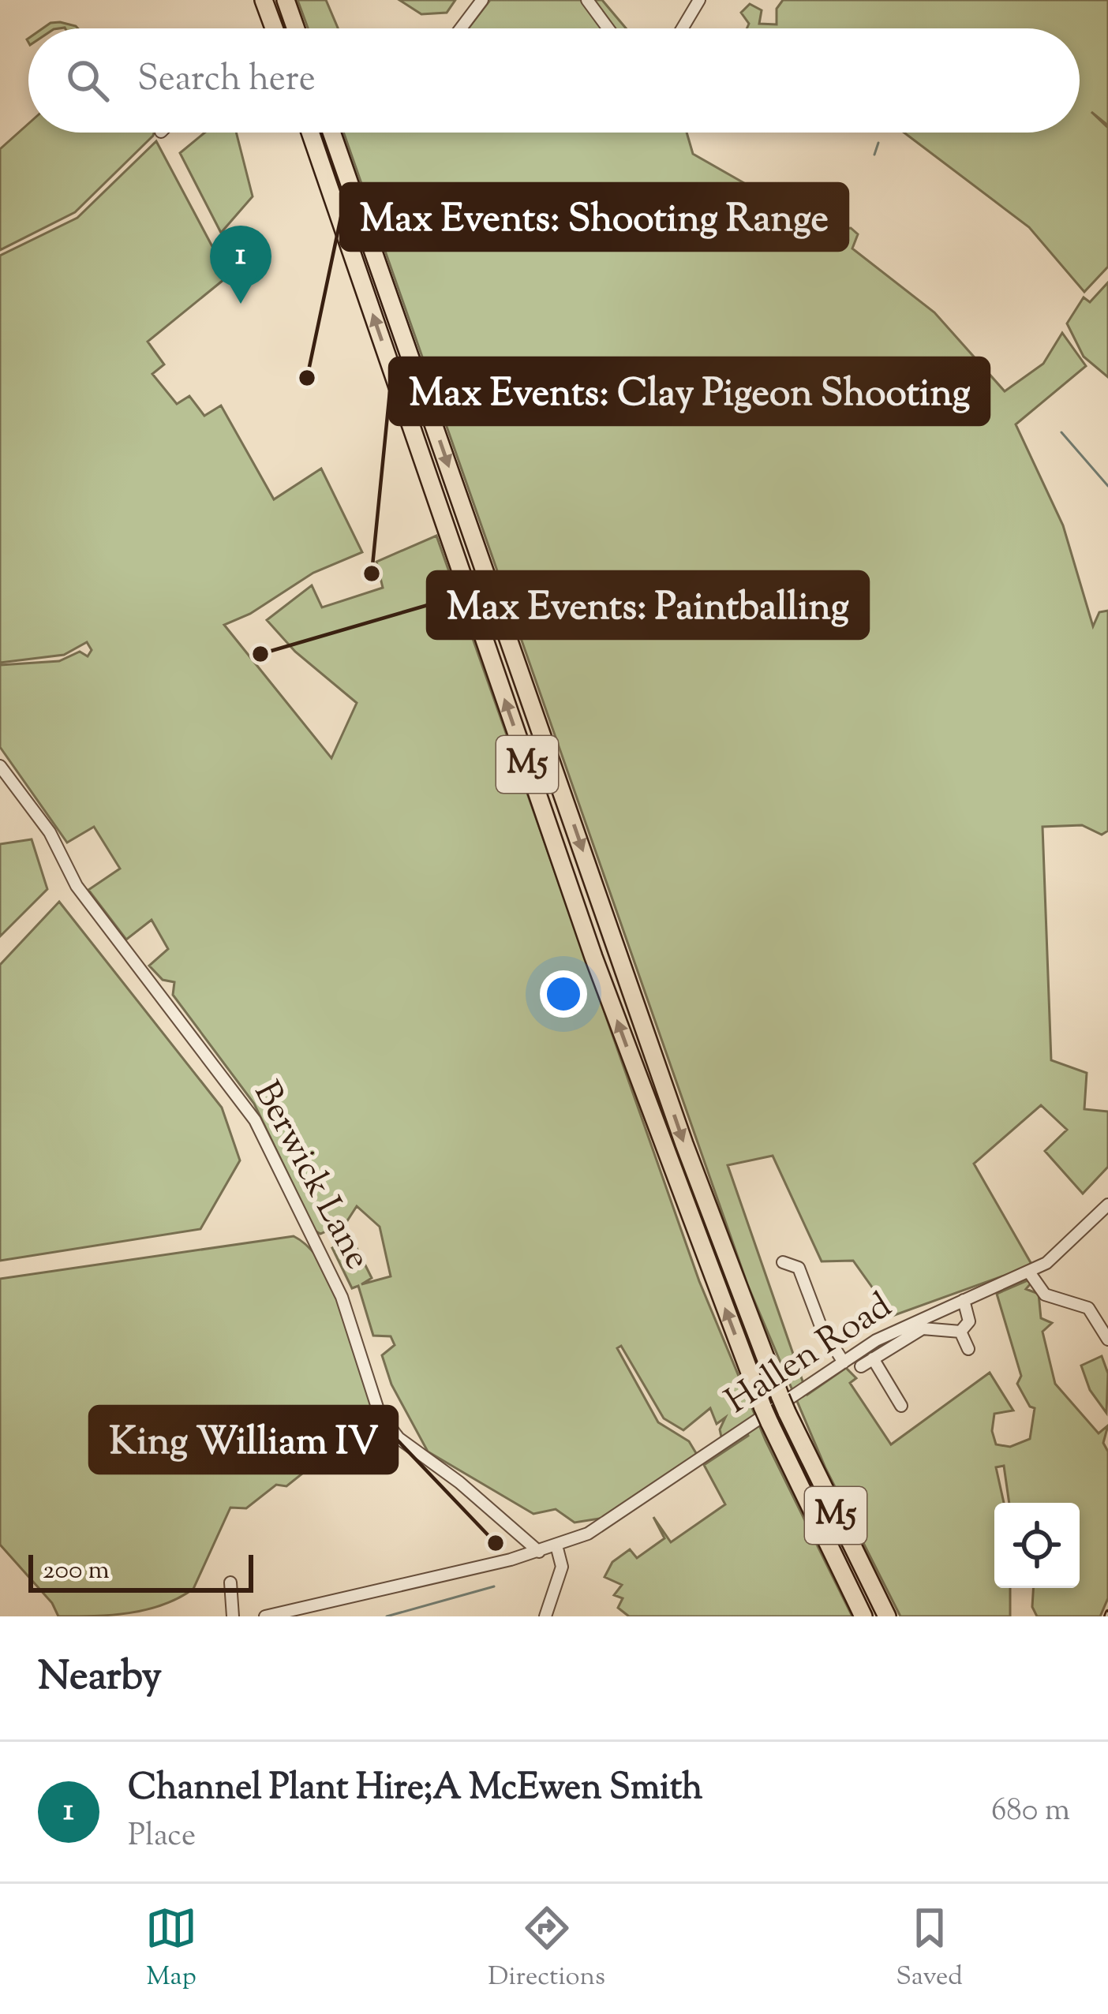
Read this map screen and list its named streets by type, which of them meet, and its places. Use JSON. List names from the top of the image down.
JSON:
{
  "streets": {
    "highway": ["M5"],
    "street": ["Berwick Lane", "Hallen Road"]
  },
  "crossings": [
    ["Berwick Lane", "Hallen Road"]
  ],
  "places": [
    "Max Events: Shooting Range",
    "Max Events: Clay Pigeon Shooting",
    "Max Events: Paintballing",
    "King William IV"
  ],
  "scale_bar": "200 m",
  "page": {
    "search": "Search here",
    "pins": "1",
    "scale": "200 m",
    "heading": "Nearby",
    "list": [
      {
        "mark": "1",
        "name": "Channel Plant Hire;A McEwen Smith",
        "note": "Place",
        "value": "680 m"
      }
    ],
    "nav": ["Map", "Directions", "Saved"]
  }
}
